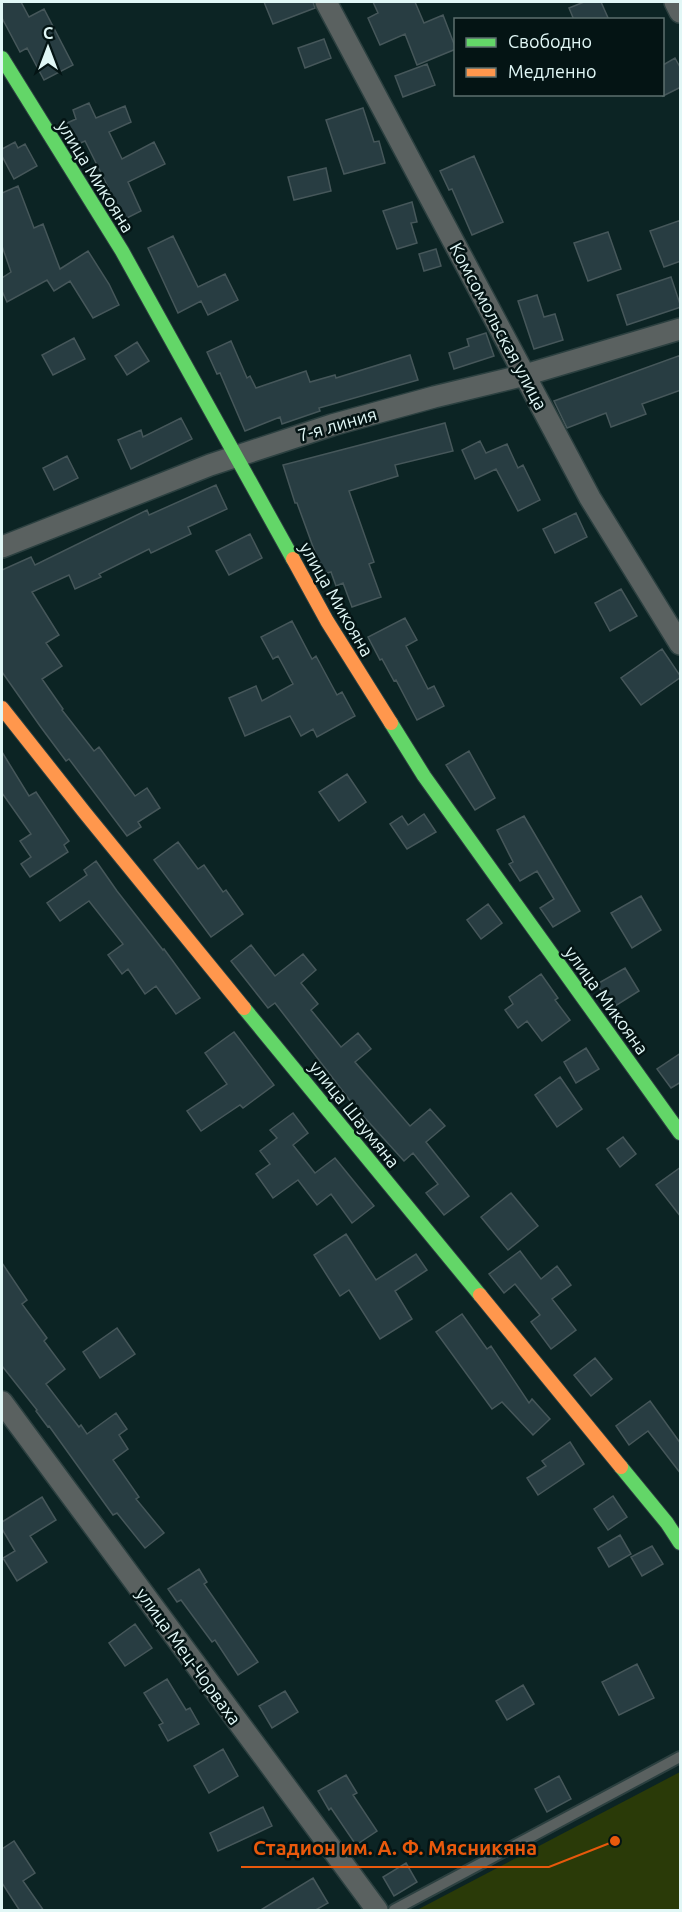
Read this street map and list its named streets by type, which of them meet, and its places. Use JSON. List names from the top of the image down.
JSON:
{
  "streets": {
    "street": [
      "улица Микояна",
      "Комсомольская улица",
      "7-я линия",
      "улица Шаумяна",
      "улица Мец-Чорваха"
    ]
  },
  "crossings": [
    ["улица Микояна", "7-я линия"],
    ["Комсомольская улица", "7-я линия"]
  ],
  "places": ["Стадион им. А. Ф. Мясникяна"],
  "legend": ["Свободно", "Медленно"],
  "north": "top"
}
